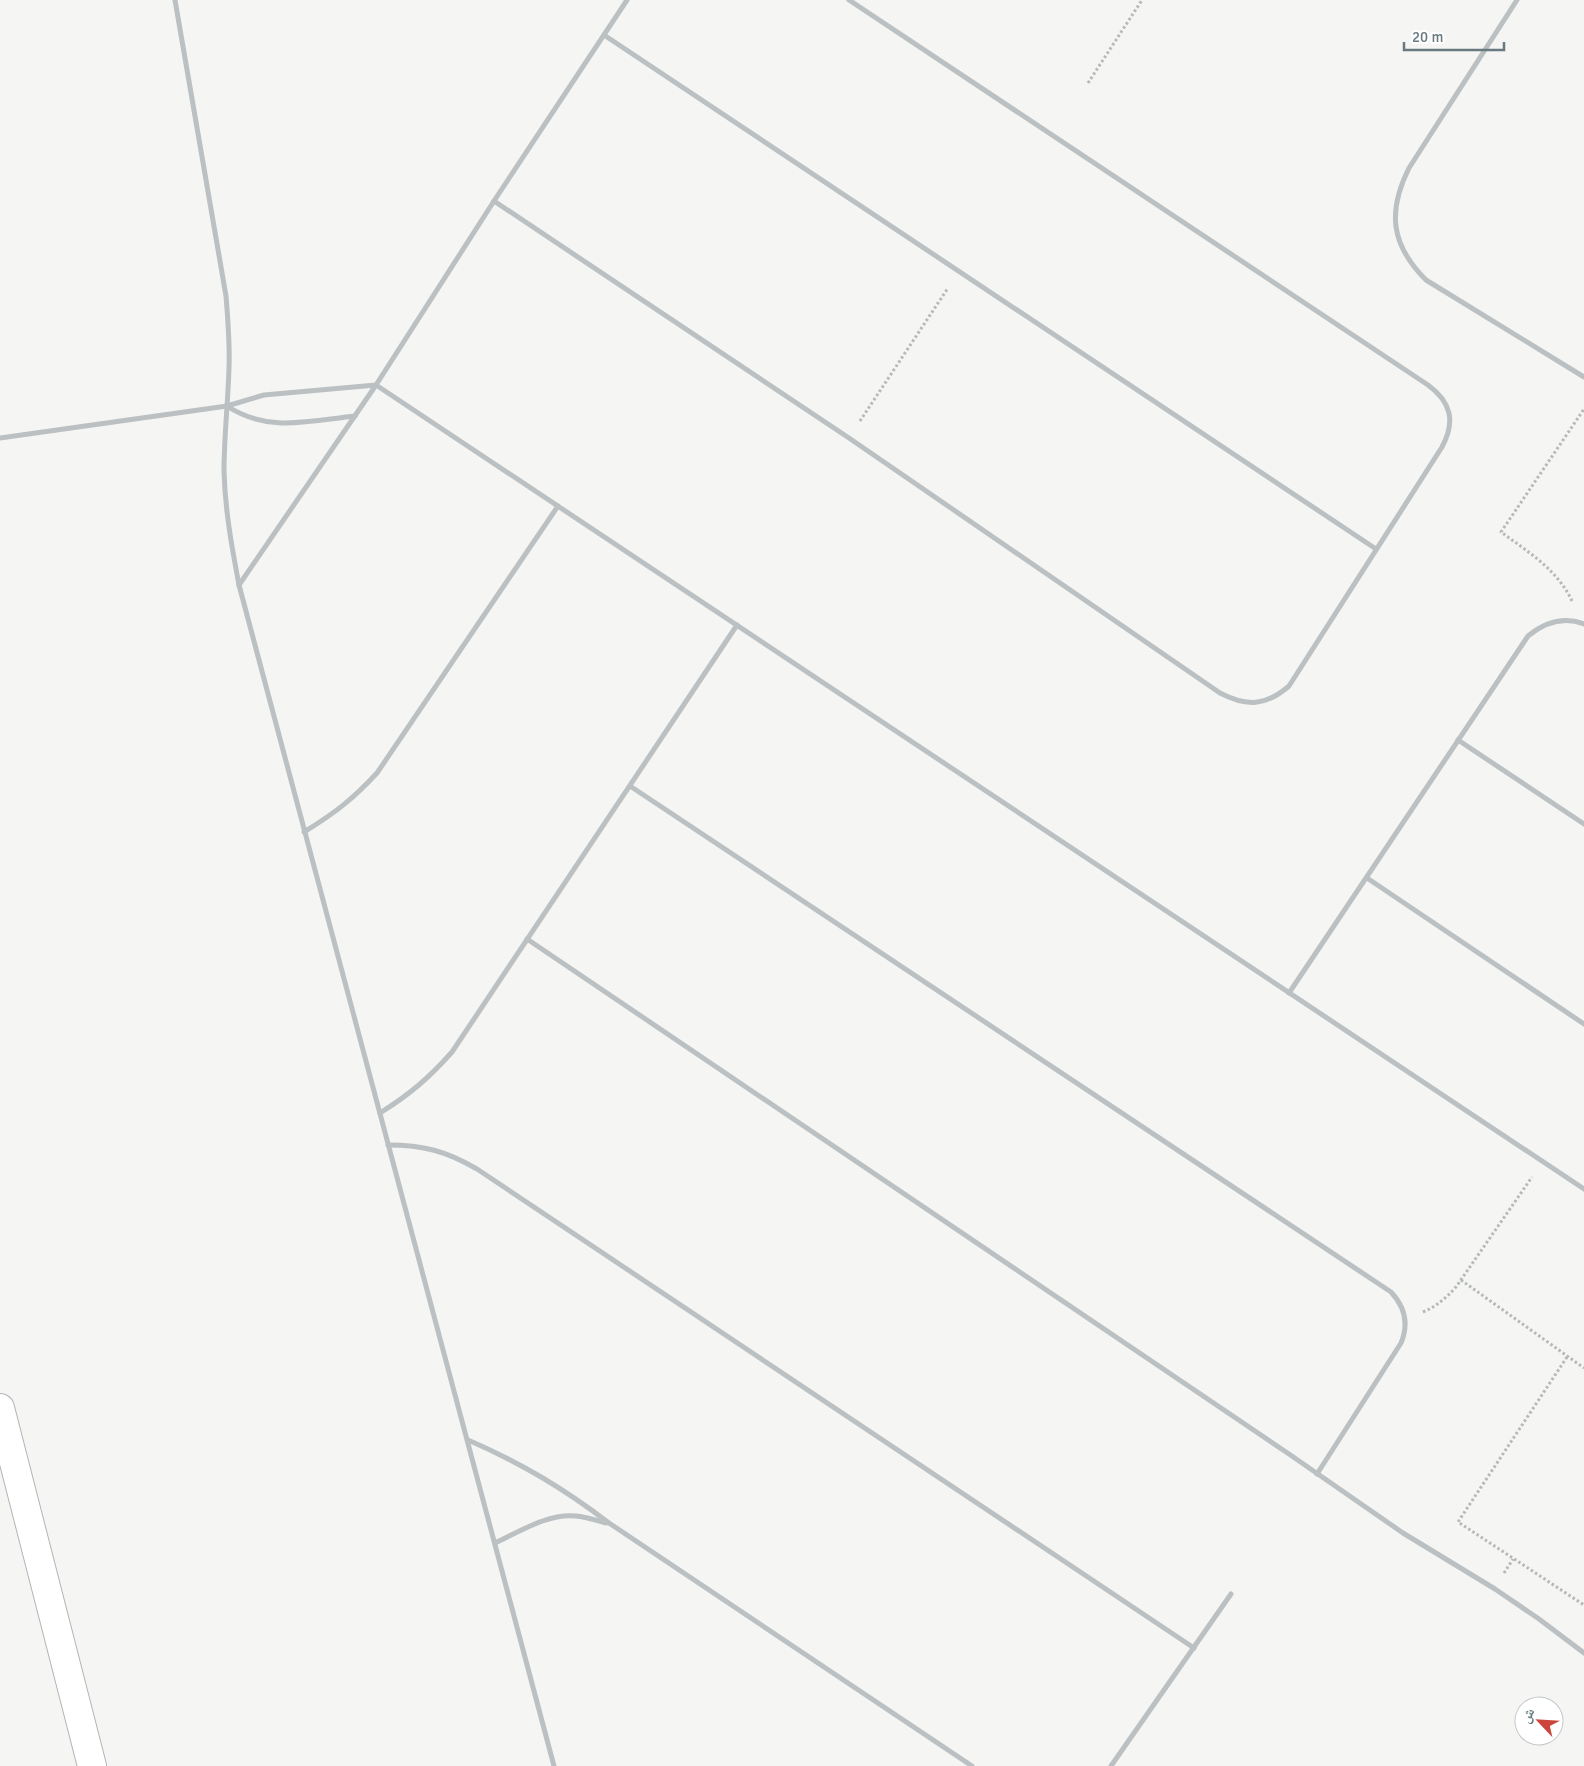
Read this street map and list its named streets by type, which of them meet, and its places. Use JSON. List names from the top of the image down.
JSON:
{
  "scale_bar": "20 m",
  "north": "top left"
}
